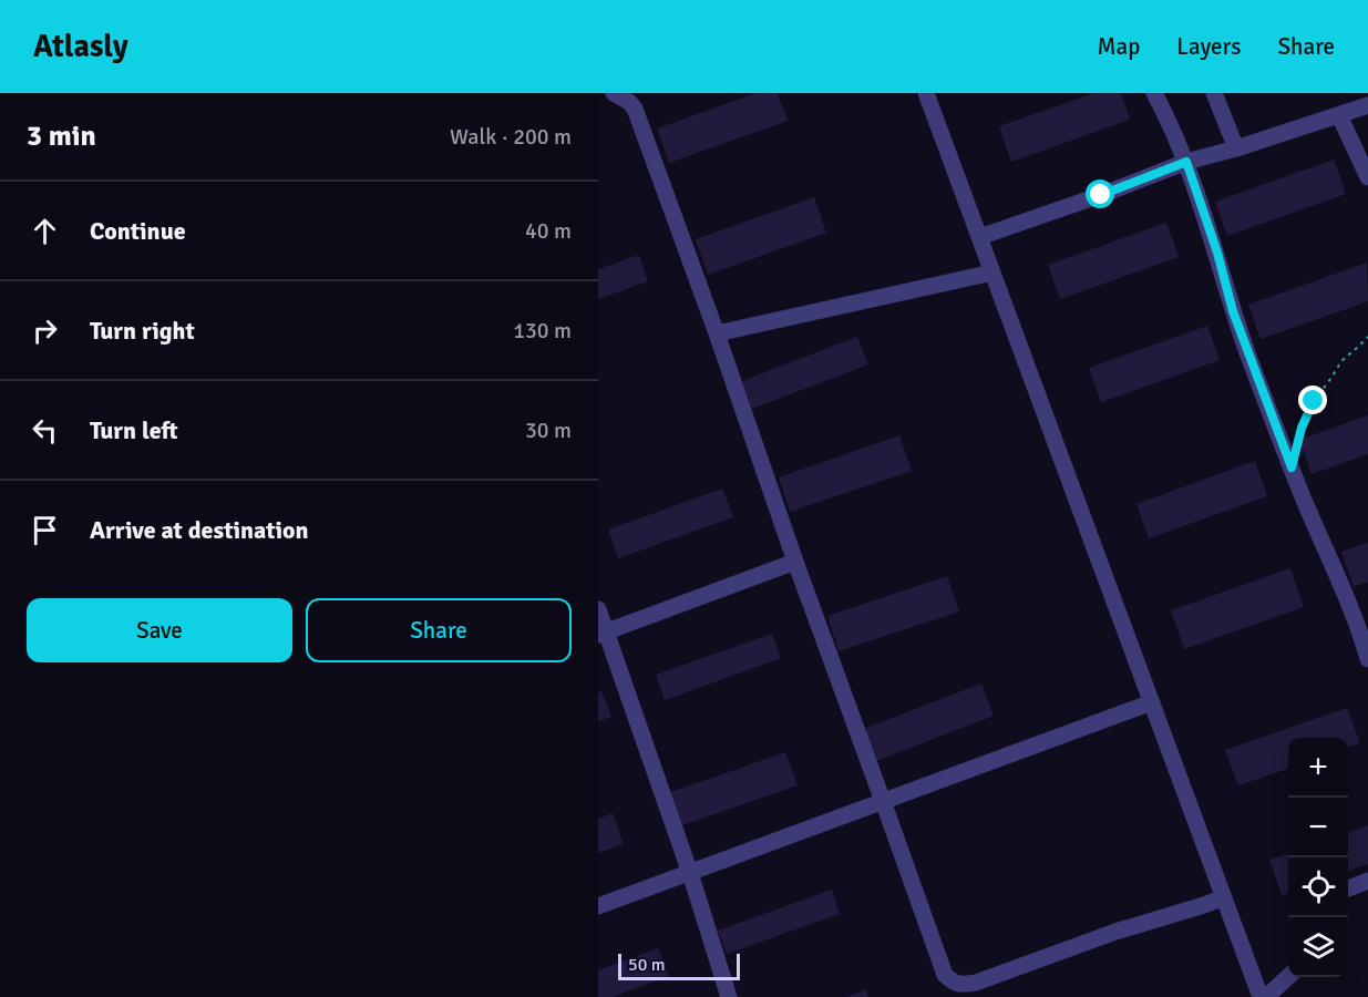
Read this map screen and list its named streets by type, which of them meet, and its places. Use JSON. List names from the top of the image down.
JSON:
{
  "scale_bar": "50 m",
  "page": {
    "header": "Atlasly",
    "nav": ["Map", "Layers", "Share"],
    "heading": ["3 min", "Walk · 200 m"],
    "list": [
      ["Continue", "40 m"],
      ["Turn right", "130 m"],
      ["Turn left", "30 m"],
      "Arrive at destination"
    ],
    "buttons": ["Save", "Share"],
    "map_buttons": ["+", "−"],
    "scale": "50 m"
  }
}
